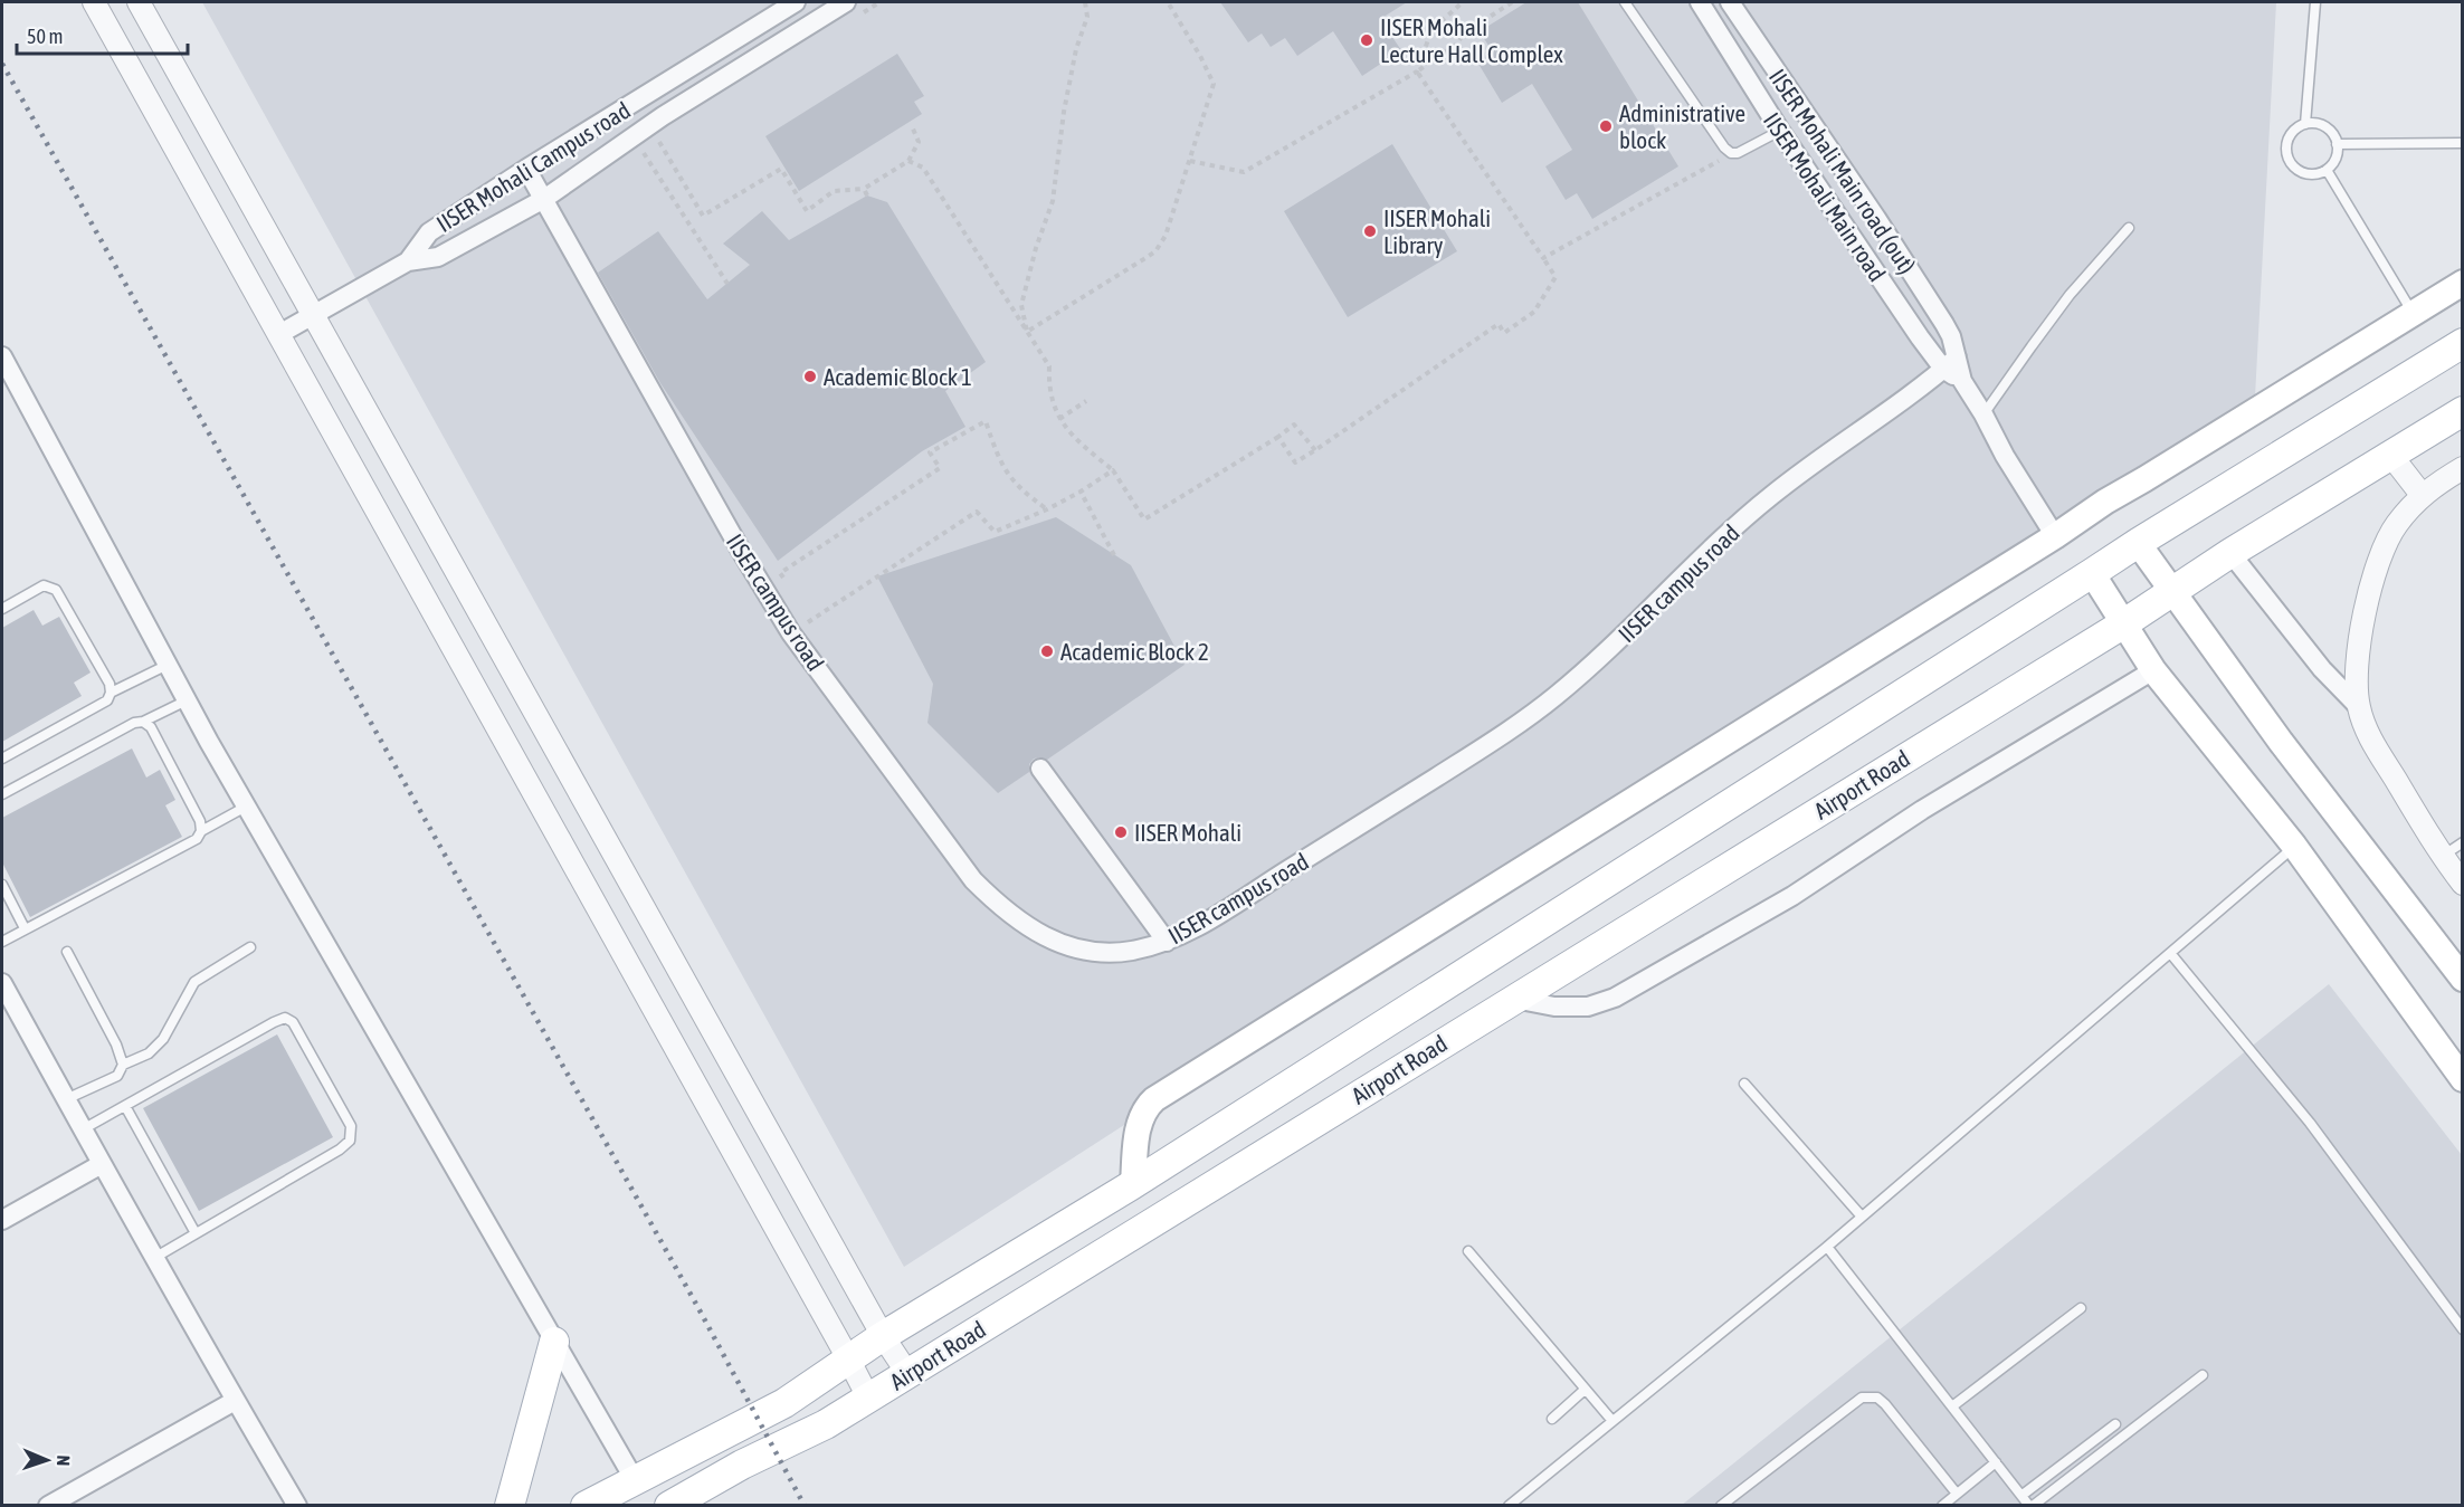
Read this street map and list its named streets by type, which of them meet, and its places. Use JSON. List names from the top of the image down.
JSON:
{
  "streets": {
    "main road": ["Airport Road"],
    "street": [
      "IISER Mohali Campus road",
      "IISER Mohali Main road (out)",
      "IISER Mohali Main road",
      "IISER campus road"
    ]
  },
  "crossings": [
    ["IISER Mohali Campus road", "IISER campus road"],
    ["IISER Mohali Main road (out)", "IISER Mohali Main road"],
    ["IISER Mohali Main road (out)", "IISER campus road"],
    ["IISER Mohali Main road", "IISER campus road"]
  ],
  "places": [
    "IISER Mohali Lecture Hall Complex",
    "Administrative block",
    "IISER Mohali Library",
    "Academic Block 1",
    "Academic Block 2",
    "IISER Mohali"
  ],
  "scale_bar": "50 m",
  "north": "right"
}
